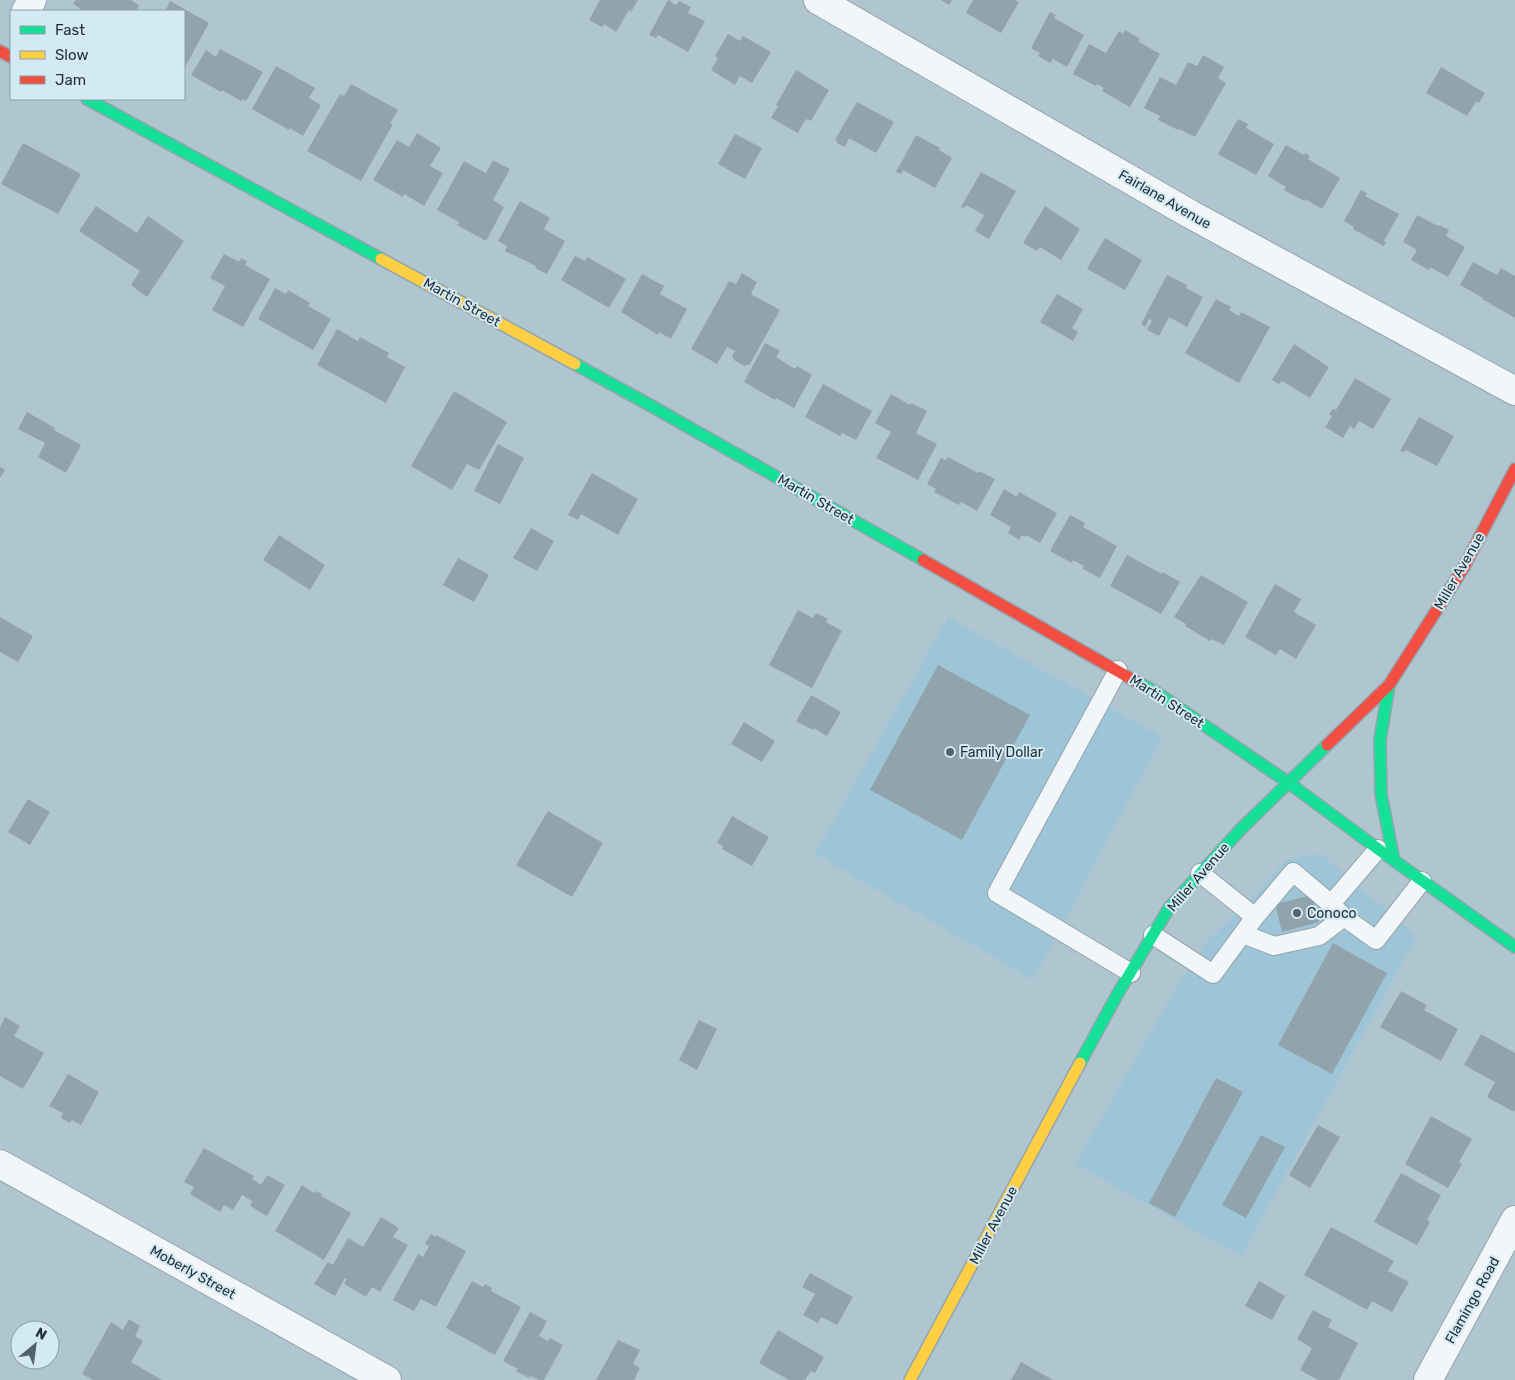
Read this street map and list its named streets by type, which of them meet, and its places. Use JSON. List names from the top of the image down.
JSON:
{
  "streets": {
    "street": [
      "Fairlane Avenue",
      "Martin Street",
      "Miller Avenue",
      "Moberly Street",
      "Flamingo Road"
    ]
  },
  "crossings": [
    ["Martin Street", "Miller Avenue"]
  ],
  "places": ["Family Dollar", "Conoco"],
  "legend": ["Fast", "Slow", "Jam"],
  "north": "top right"
}
